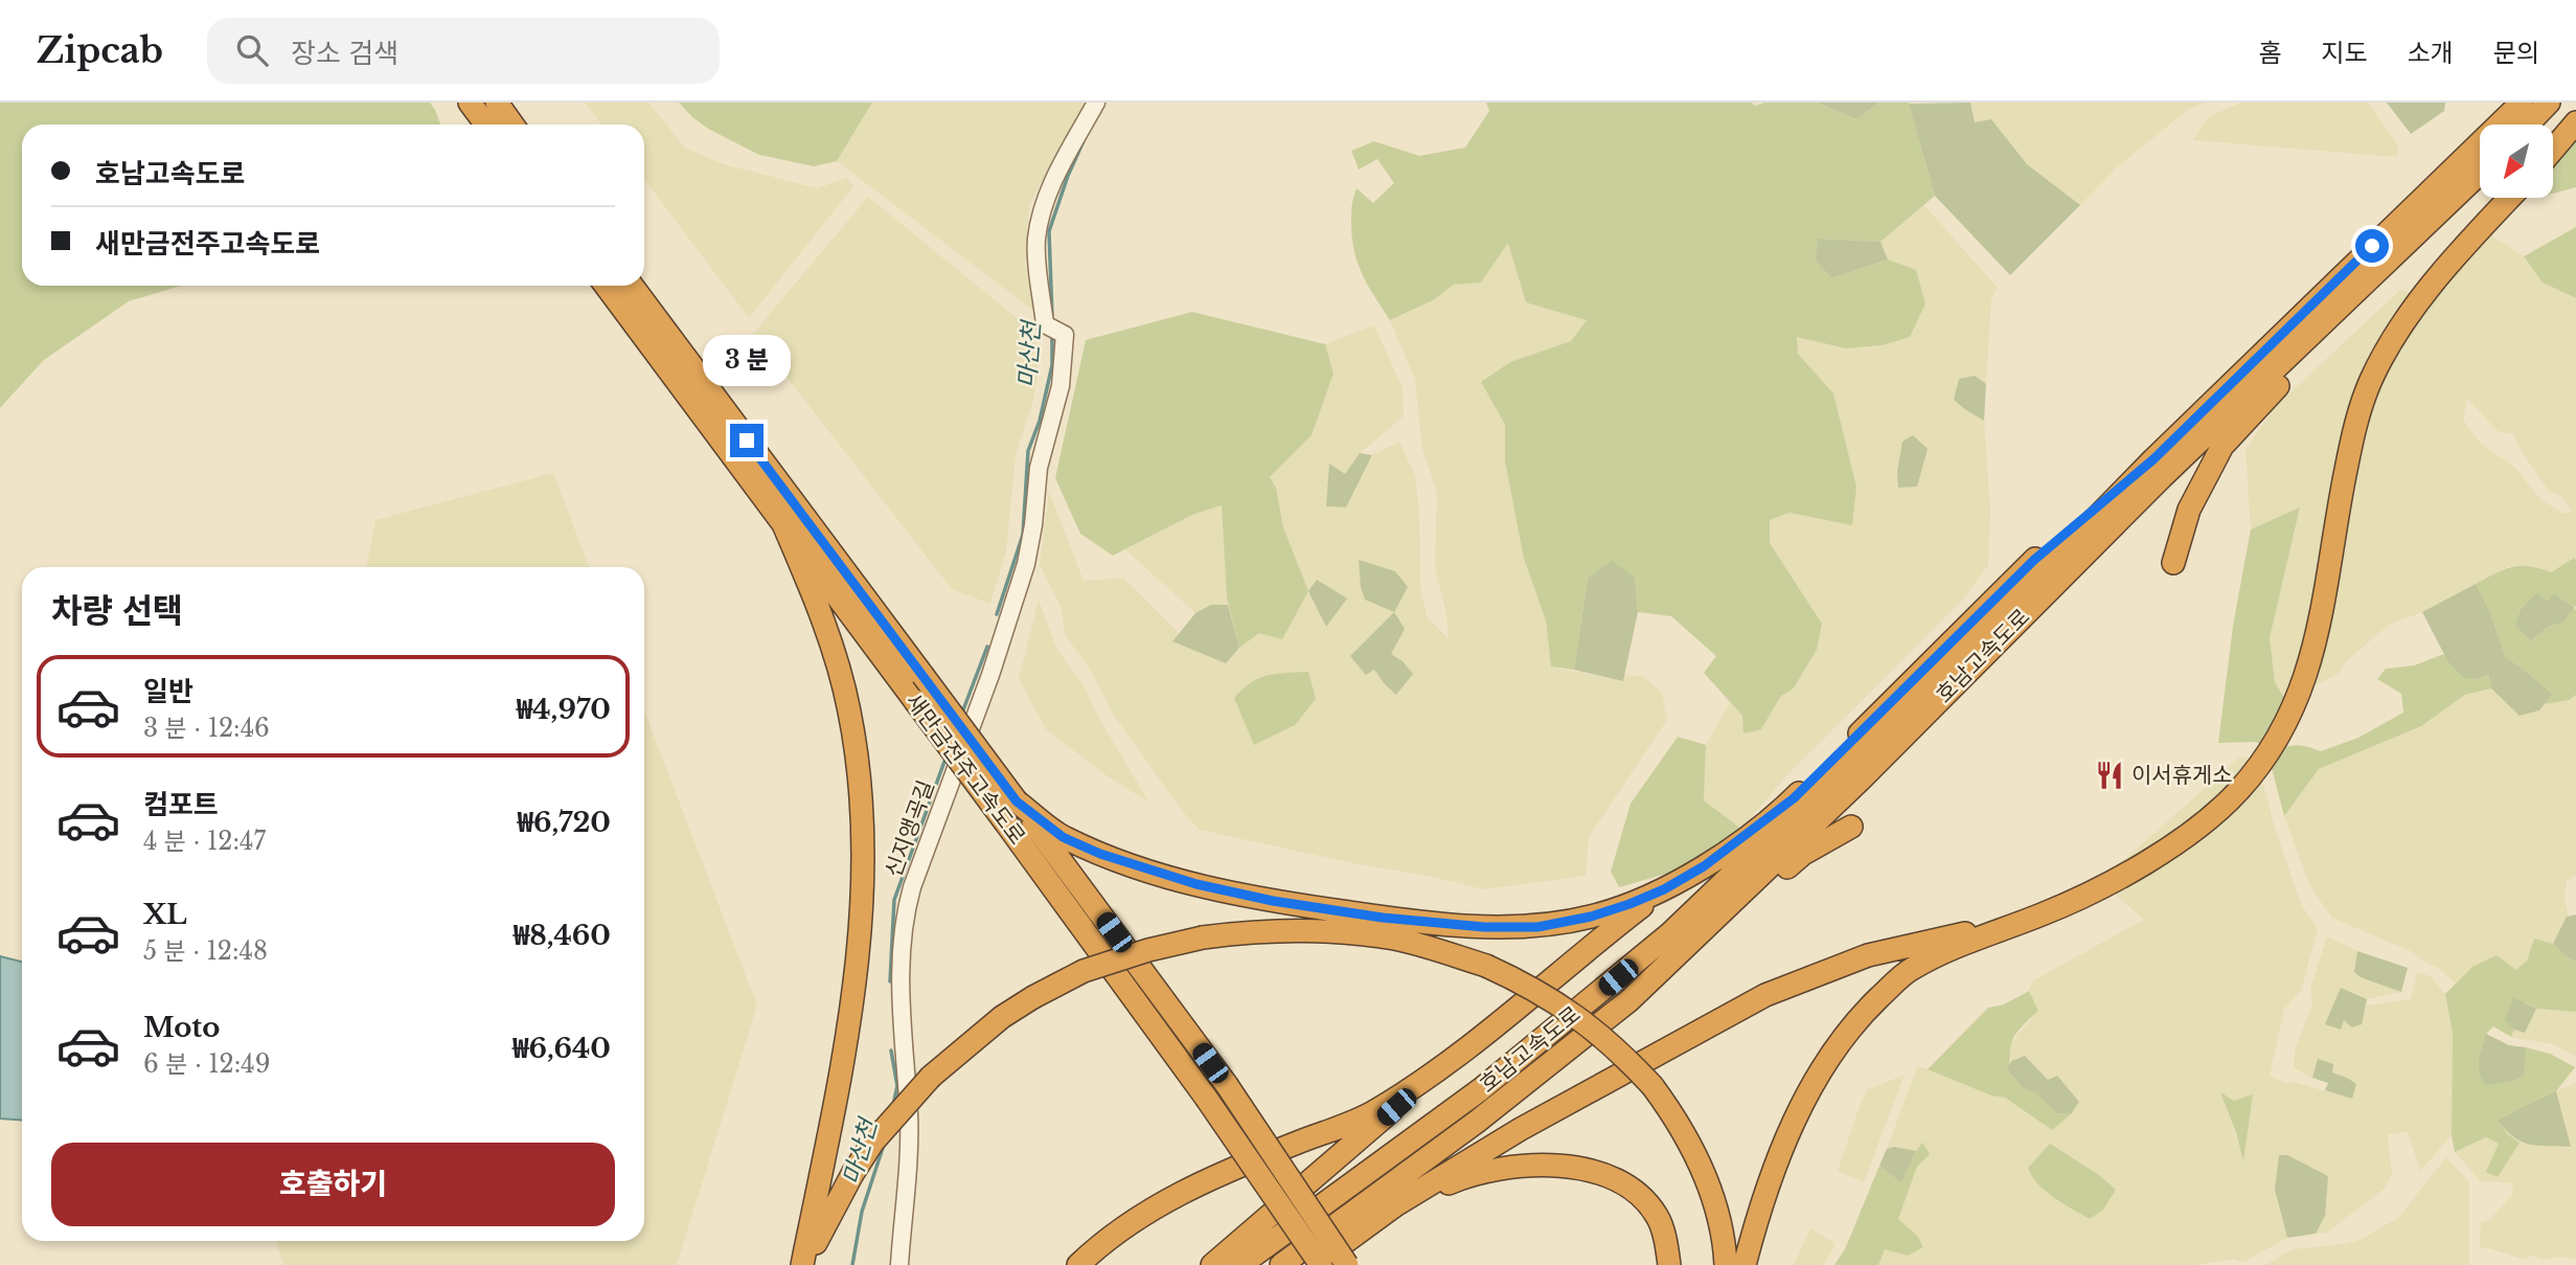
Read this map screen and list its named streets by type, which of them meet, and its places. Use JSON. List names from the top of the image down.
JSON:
{
  "streets": {
    "highway": ["호남고속도로", "새만금전주고속도로"],
    "street": ["신지앵곡길"]
  },
  "water": ["마산천"],
  "places": {
    "restaurant": ["이서휴게소"]
  },
  "north": "bottom left",
  "page": {
    "header": "Zipcab",
    "search": "장소 검색",
    "nav": [
      "홈",
      "지도",
      "소개",
      "문의"
    ],
    "banner": ["호남고속도로", "새만금전주고속도로"],
    "bubble": "3 분",
    "heading": "차량 선택",
    "list": [
      {
        "name": "일반",
        "note": "3 분 · 12:46",
        "value": "₩4,970"
      },
      {
        "name": "컴포트",
        "note": "4 분 · 12:47",
        "value": "₩6,720"
      },
      {
        "name": "XL",
        "note": "5 분 · 12:48",
        "value": "₩8,460"
      },
      {
        "name": "Moto",
        "note": "6 분 · 12:49",
        "value": "₩6,640"
      }
    ],
    "buttons": "호출하기"
  }
}
